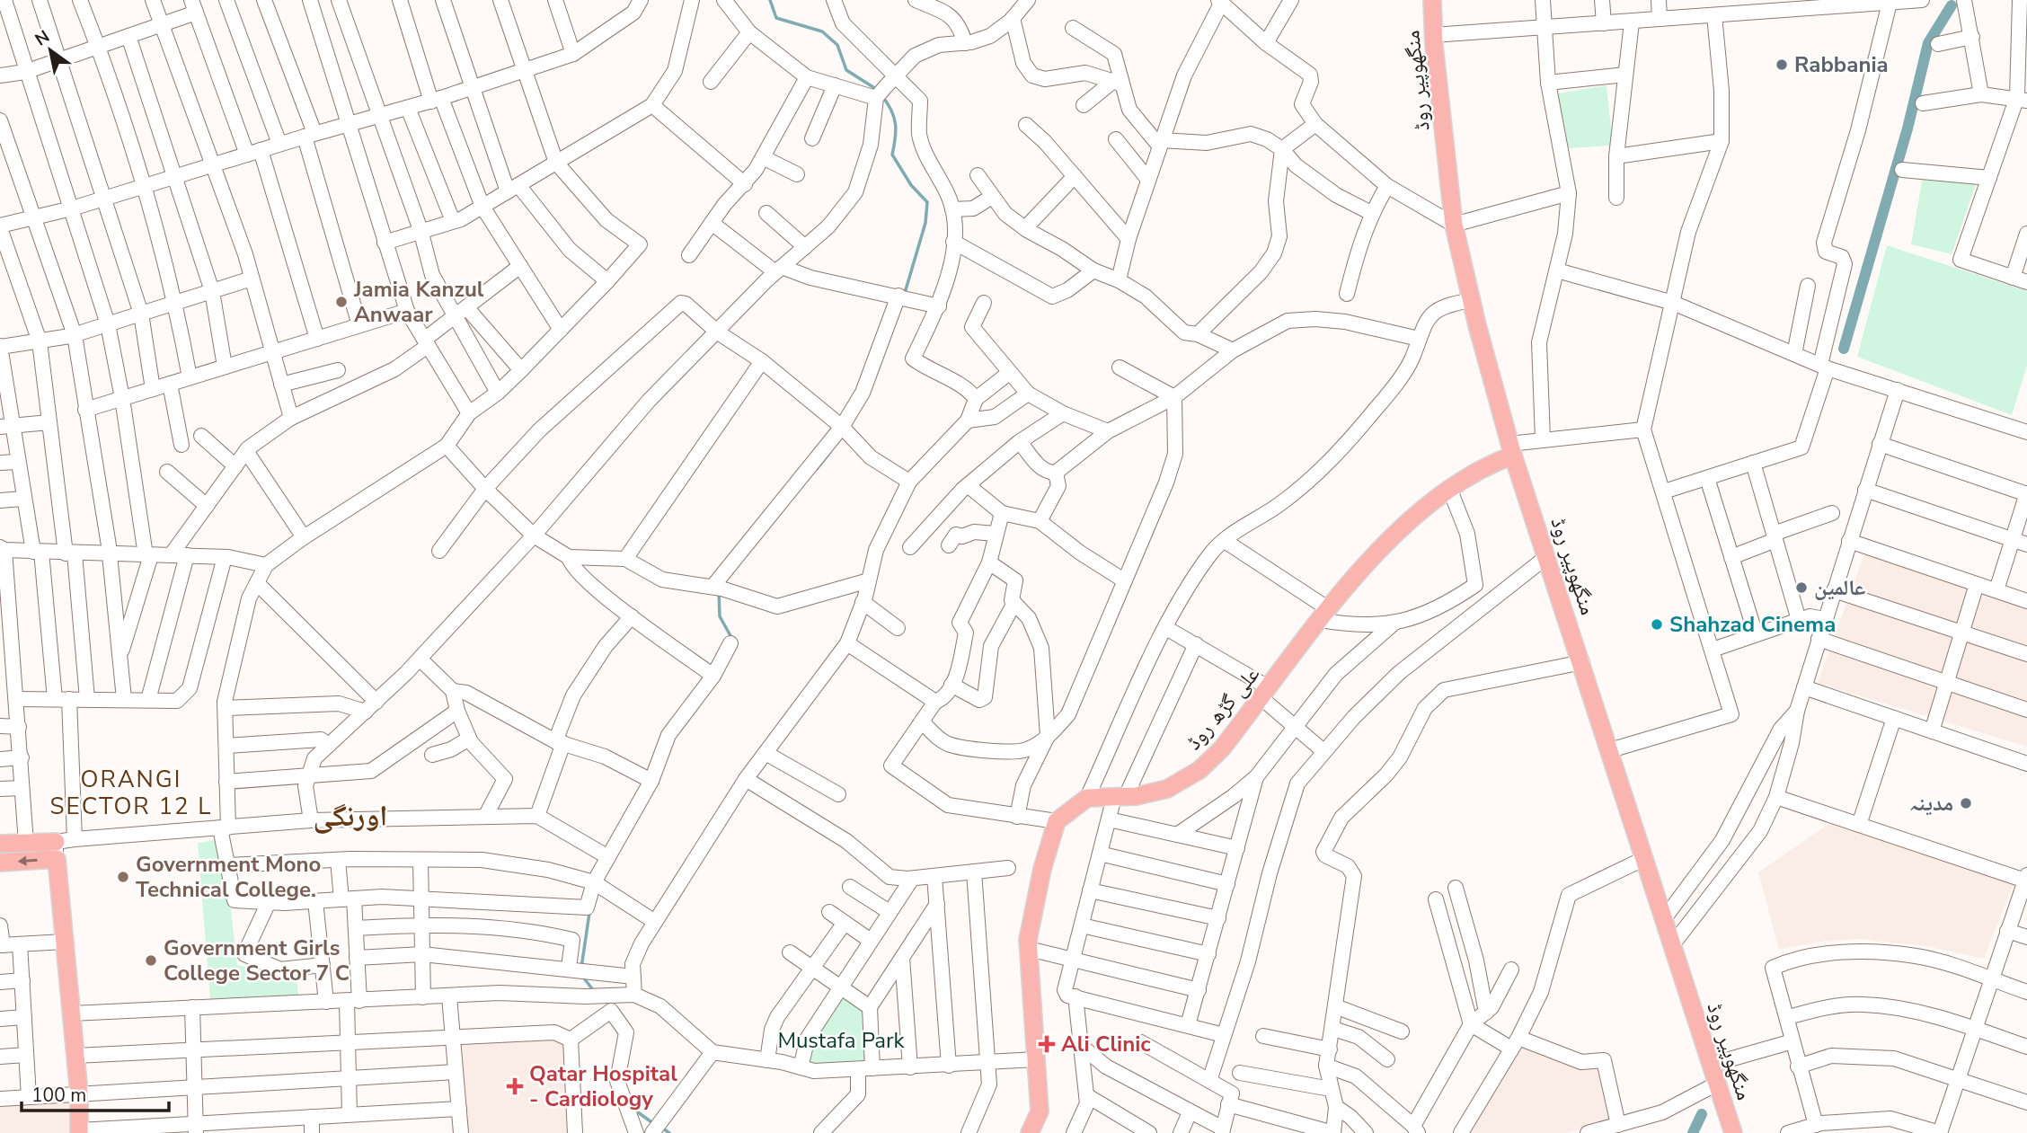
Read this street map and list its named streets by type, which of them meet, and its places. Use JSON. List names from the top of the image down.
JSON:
{
  "streets": {
    "main road": ["منگھوپیر روڈ", "علی گڑھ روڈ"]
  },
  "crossings": [
    ["منگھوپیر روڈ", "علی گڑھ روڈ"]
  ],
  "districts": ["ORANGI SECTOR 12 L", "اورنگی"],
  "parks": ["Mustafa Park"],
  "places": {
    "other": [
      "Rabbania",
      "Jamia Kanzul Anwaar",
      "عالمین",
      "Shahzad Cinema",
      "مدینہ",
      "Government Mono Technical College.",
      "Government Girls College Sector 7 C"
    ],
    "health": ["Ali Clinic", "Qatar Hospital - Cardiology"]
  },
  "scale_bar": "100 m",
  "north": "top left"
}
